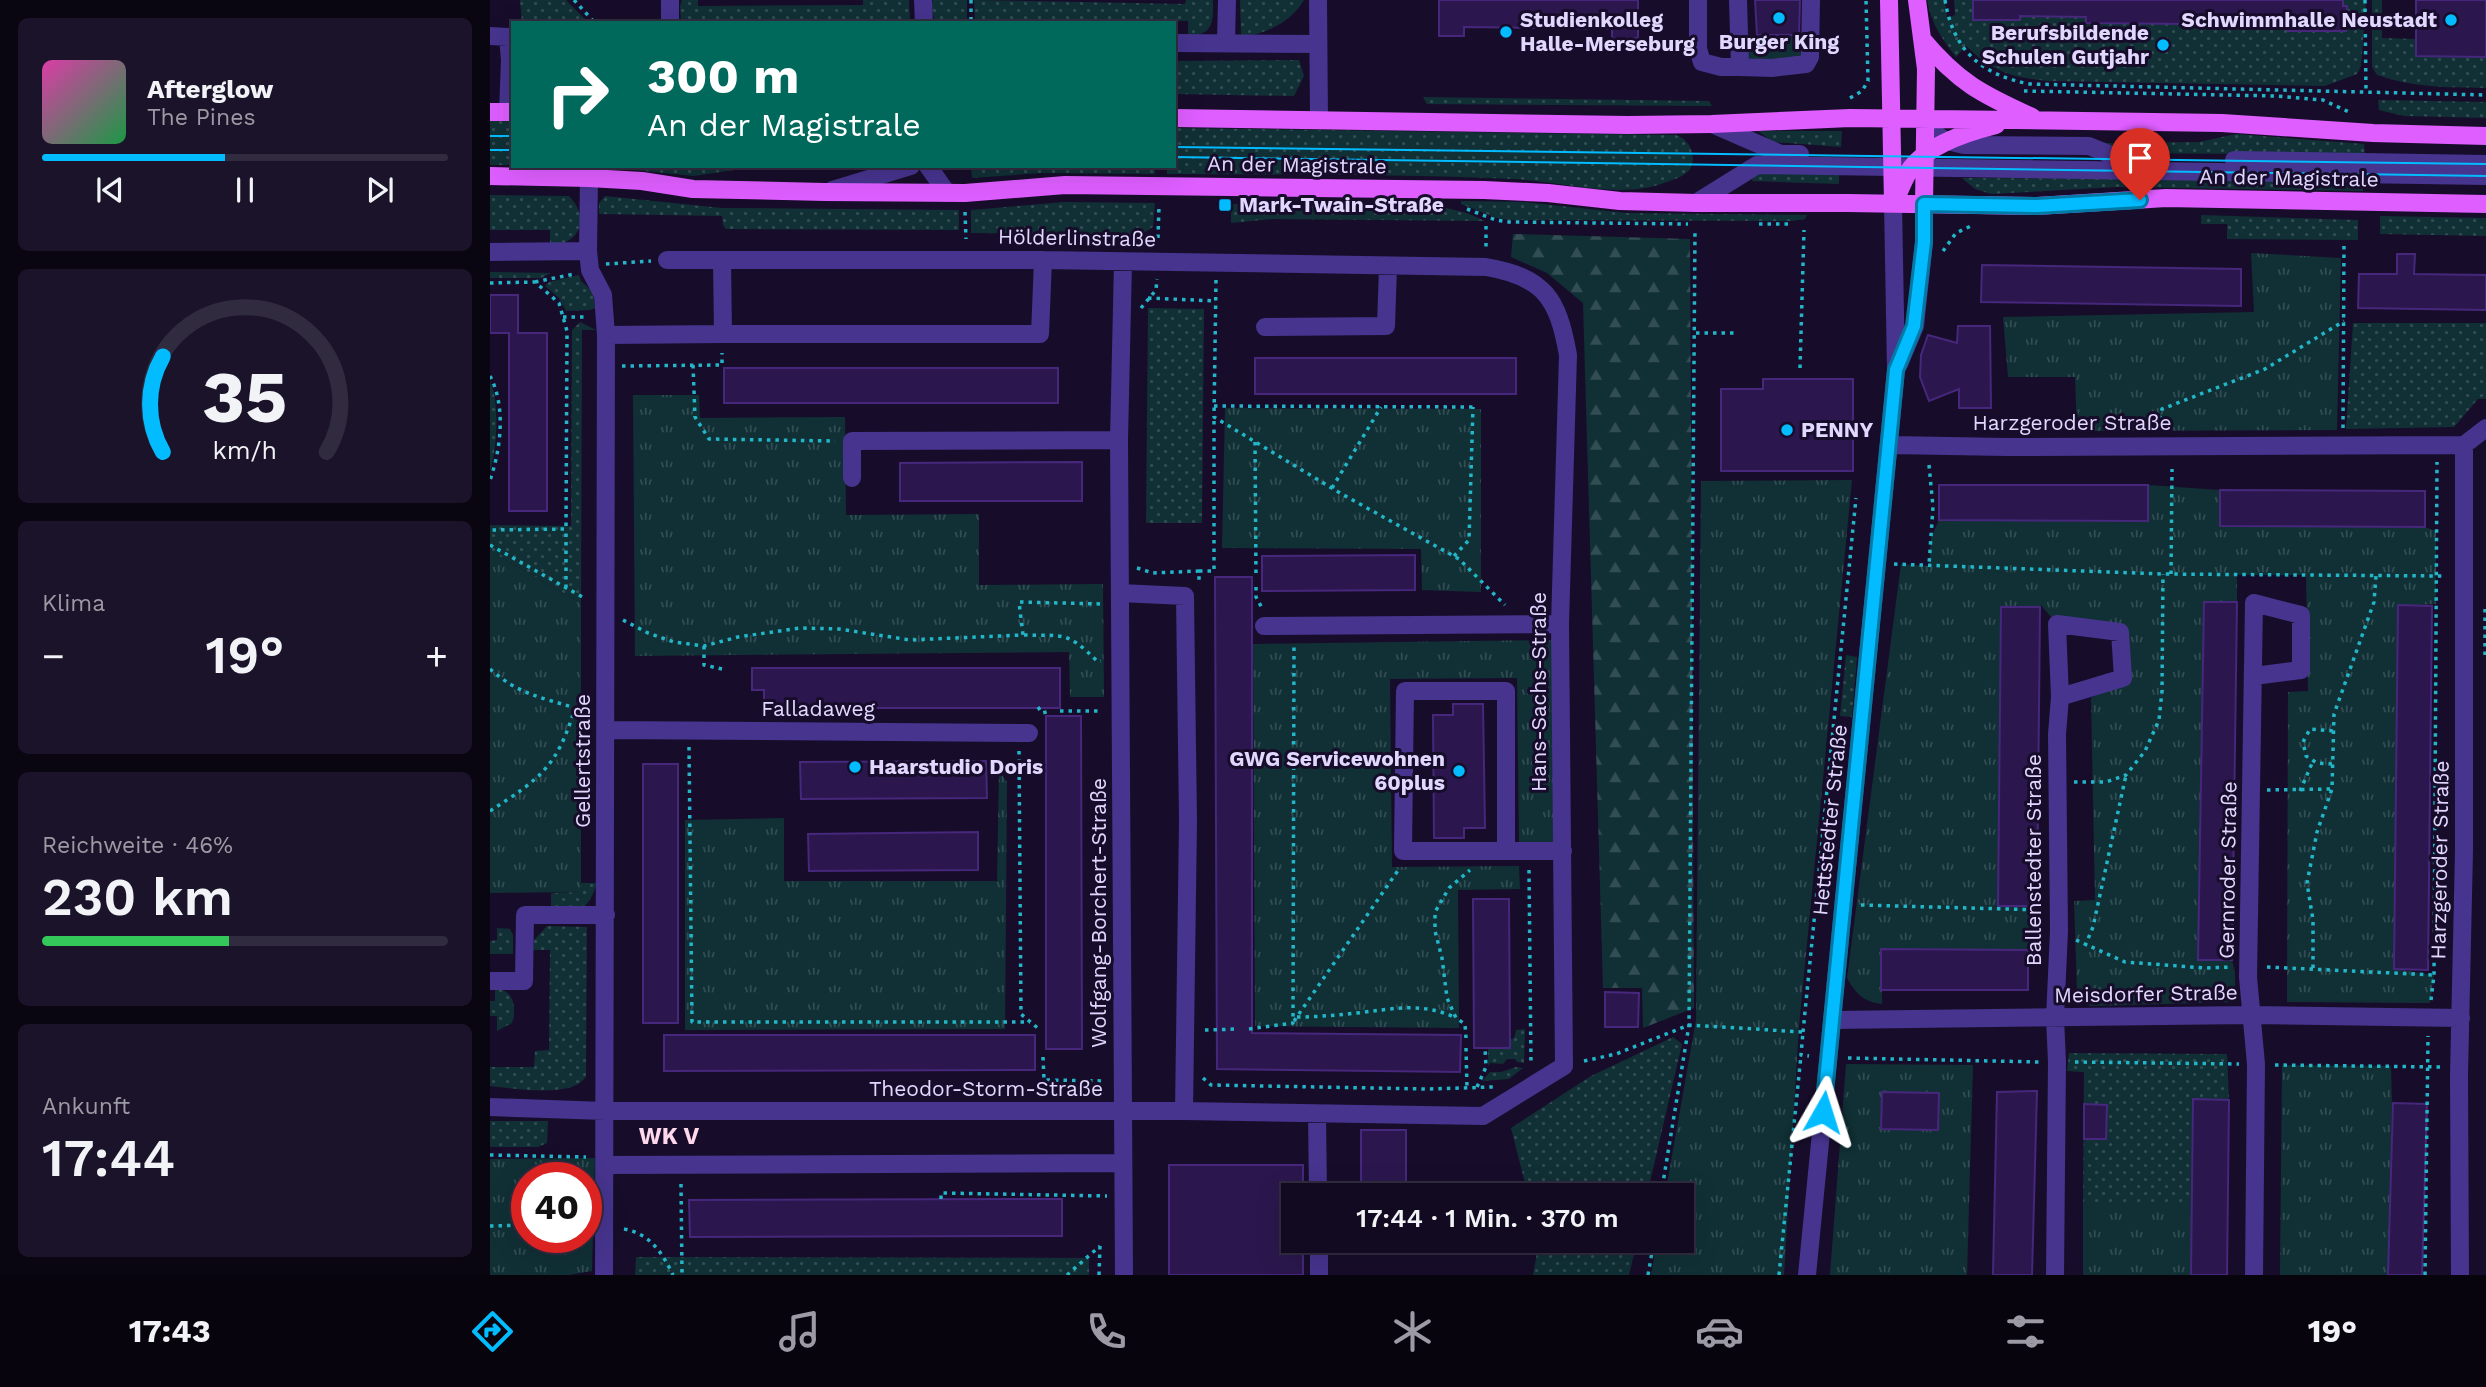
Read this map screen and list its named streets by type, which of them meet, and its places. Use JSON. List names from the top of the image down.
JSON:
{
  "streets": {
    "main road": ["An der Magistrale"],
    "street": [
      "Hölderlinstraße",
      "Harzgeroder Straße",
      "Hans-Sachs-Straße",
      "Falladaweg",
      "Gellertstraße",
      "Hettstedter Straße",
      "Ballenstedter Straße",
      "Gernroder Straße",
      "Wolfgang-Borchert-Straße",
      "Meisdorfer Straße",
      "Theodor-Storm-Straße"
    ]
  },
  "crossings": [
    ["An der Magistrale", "Gellertstraße"],
    ["An der Magistrale", "Hettstedter Straße"],
    ["Hölderlinstraße", "Hans-Sachs-Straße"],
    ["Hölderlinstraße", "Wolfgang-Borchert-Straße"],
    ["Harzgeroder Straße", "Hettstedter Straße"],
    ["Harzgeroder Straße", "Meisdorfer Straße"],
    ["Hans-Sachs-Straße", "Theodor-Storm-Straße"],
    ["Falladaweg", "Gellertstraße"],
    ["Gellertstraße", "Theodor-Storm-Straße"],
    ["Hettstedter Straße", "Meisdorfer Straße"],
    ["Ballenstedter Straße", "Meisdorfer Straße"],
    ["Gernroder Straße", "Meisdorfer Straße"],
    ["Wolfgang-Borchert-Straße", "Theodor-Storm-Straße"]
  ],
  "districts": ["WK V"],
  "places": {
    "other": [
      "Burger King",
      "Schwimmhalle Neustadt",
      "Studienkolleg Halle-Merseburg",
      "Berufsbildende Schulen Gutjahr",
      "PENNY",
      "Haarstudio Doris",
      "GWG Servicewohnen 60plus"
    ],
    "transit": ["Mark-Twain-Straße"]
  },
  "page": {
    "turn": ["300 m", "An der Magistrale"],
    "song": ["Afterglow", "The Pines"],
    "tile": [
      "Klima",
      ["Reichweite · 46%", "230 km"],
      ["Ankunft", "17:44"]
    ],
    "heat": ["−", "19°", "+"],
    "limit": "40",
    "trip": "17:44 · 1 Min. · 370 m",
    "tabs": ["17:43", "19°"],
    "gauge": ["35", "km/h"]
  }
}
